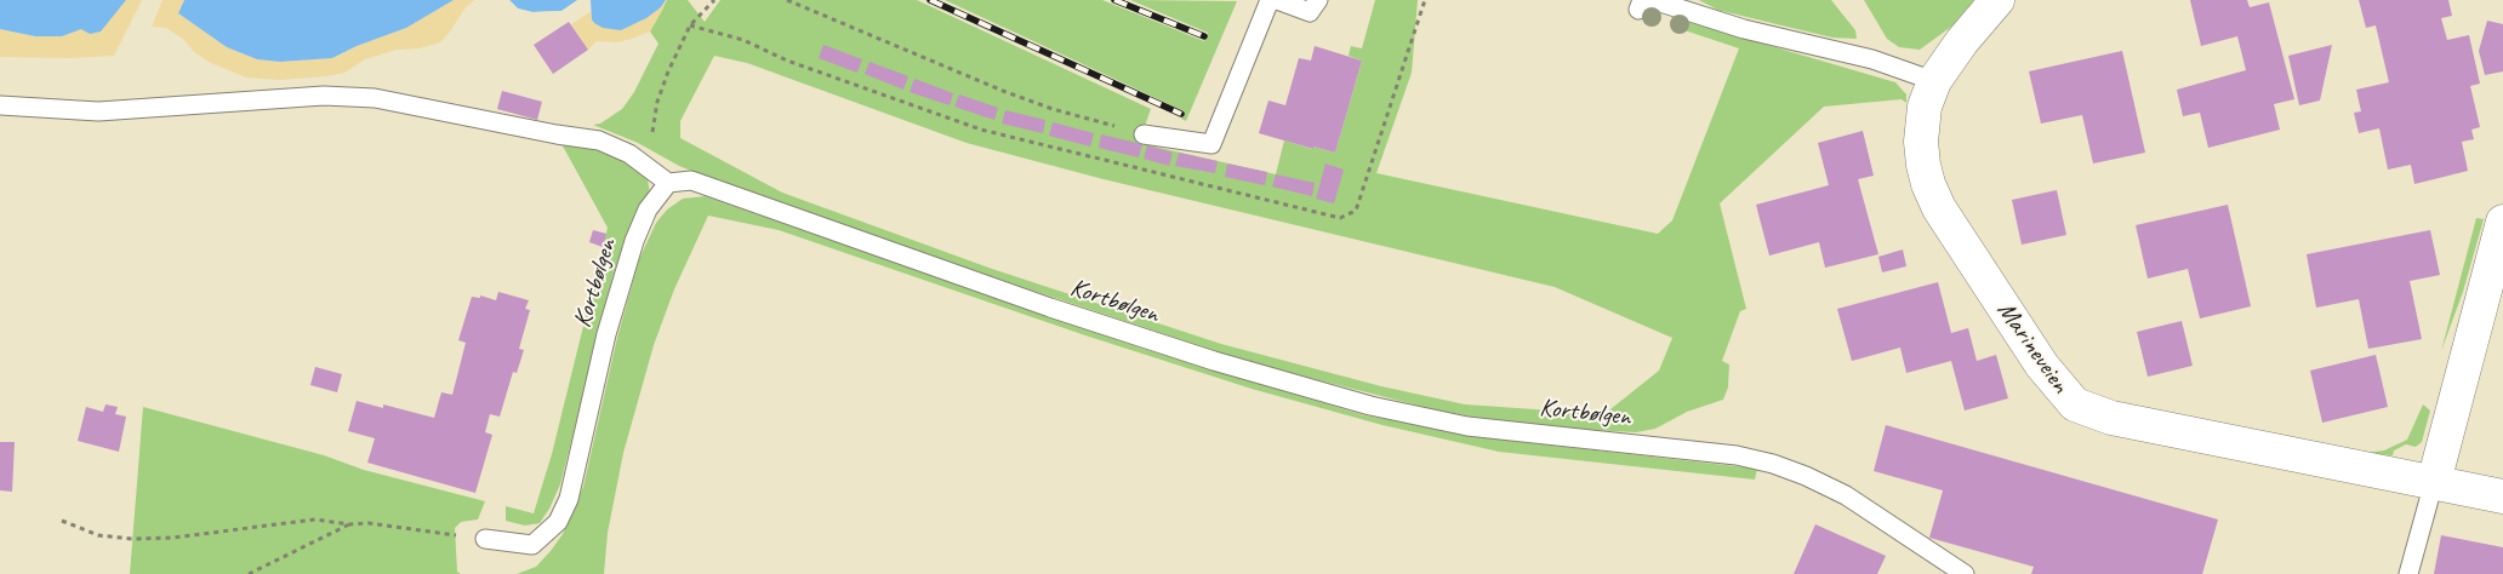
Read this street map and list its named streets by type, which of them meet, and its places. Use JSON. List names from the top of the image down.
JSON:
{
  "streets": {
    "street": ["Marineveien"],
    "lane": ["Kortbølgen"]
  }
}
